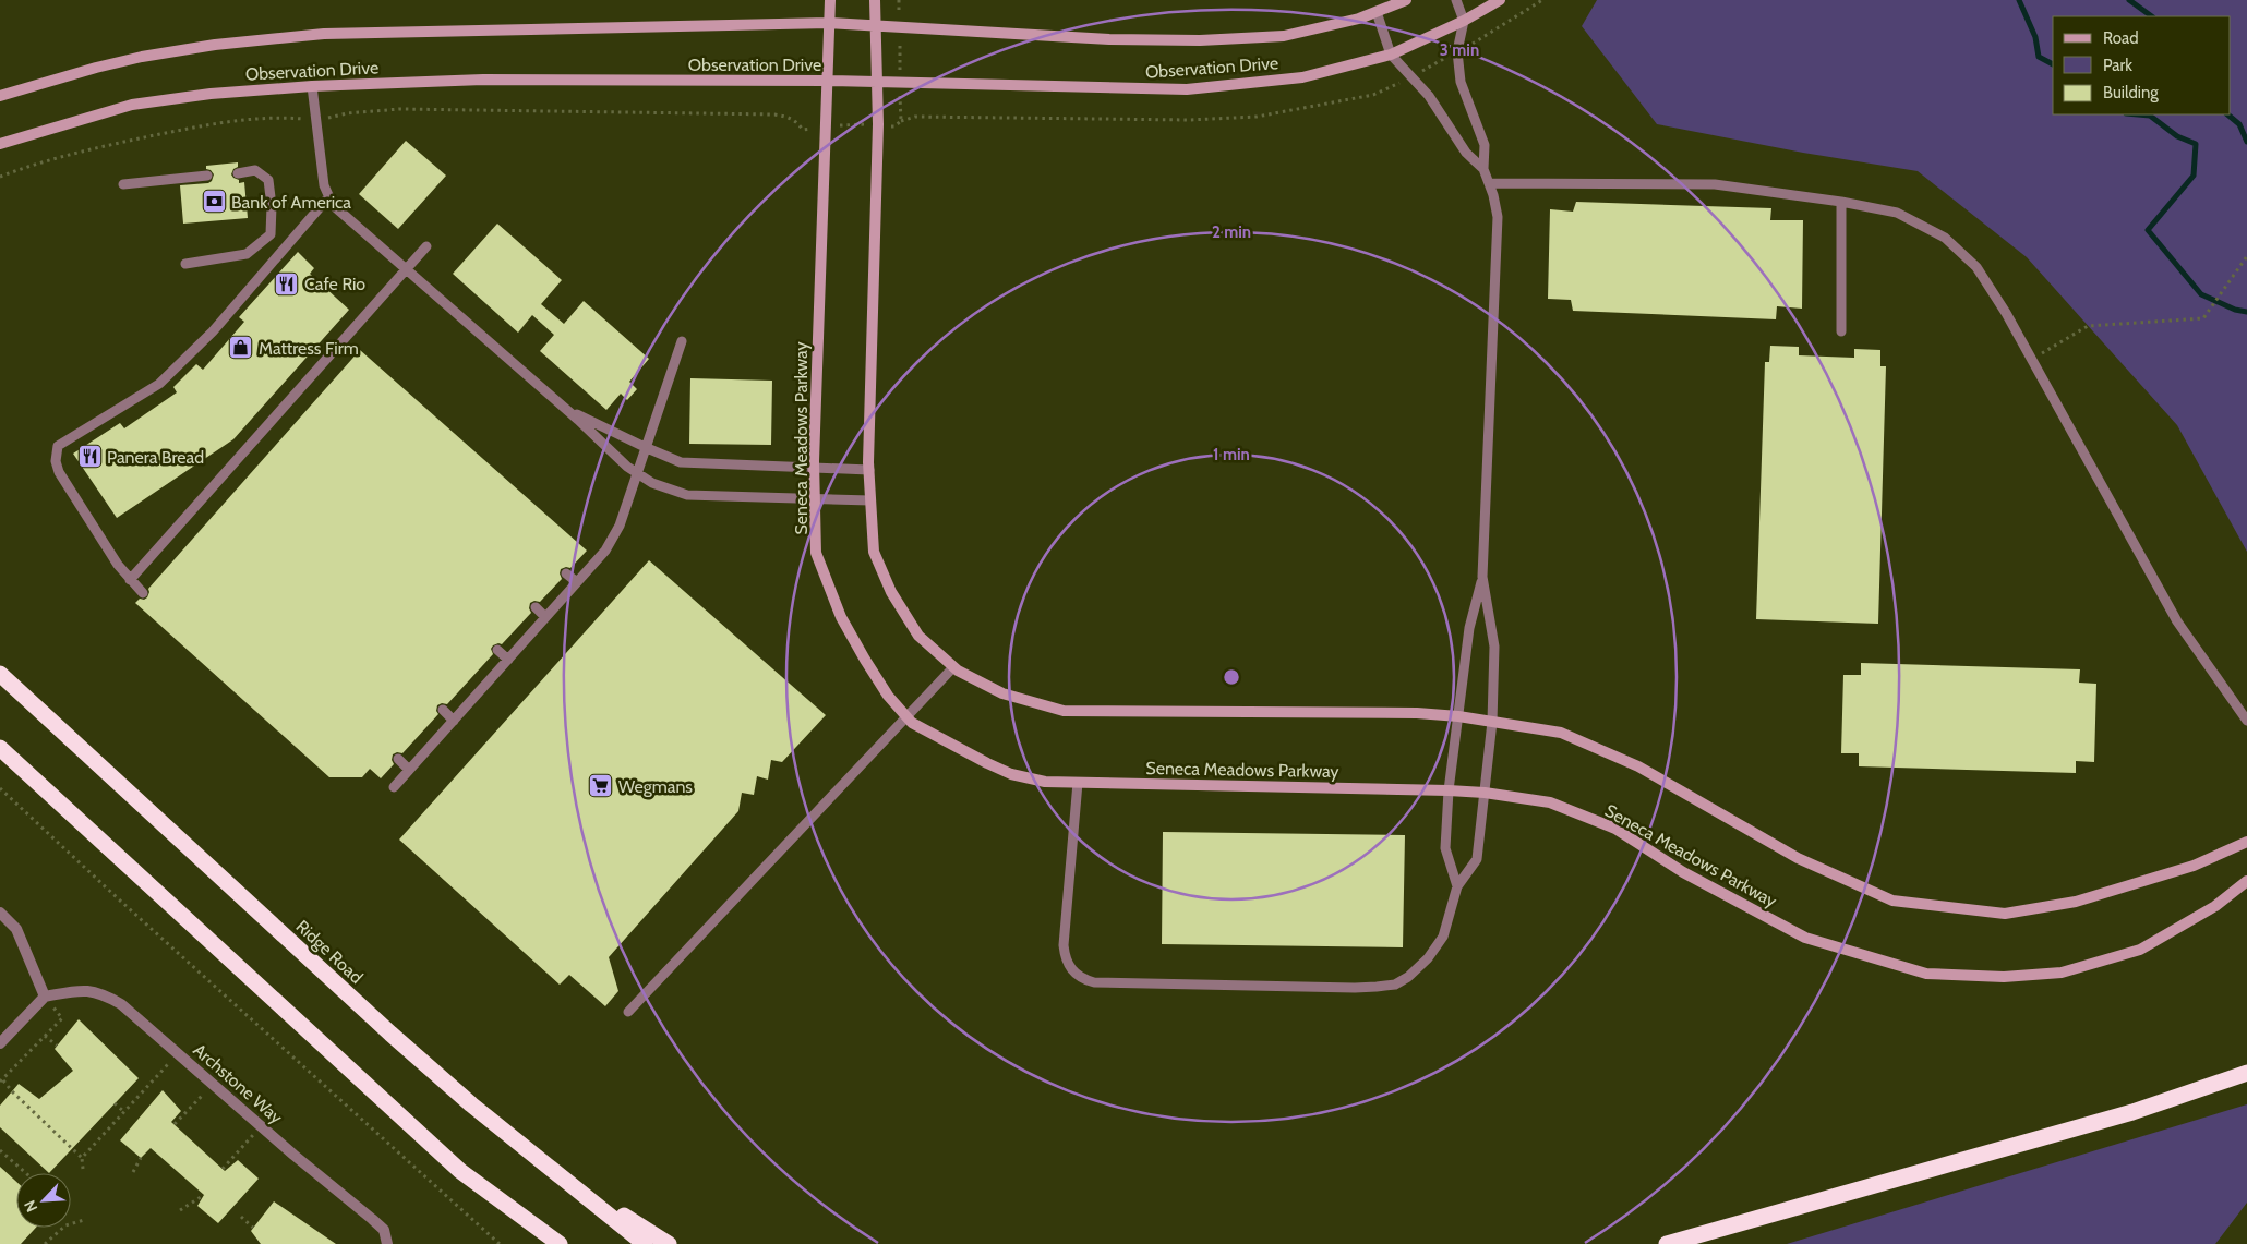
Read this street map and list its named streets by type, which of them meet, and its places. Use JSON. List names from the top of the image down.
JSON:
{
  "streets": {
    "highway": ["Ridge Road"],
    "street": ["Observation Drive", "Seneca Meadows Parkway", "Archstone Way"]
  },
  "crossings": [
    ["Observation Drive", "Seneca Meadows Parkway"]
  ],
  "places": {
    "bank": ["Bank of America"],
    "restaurant": ["Cafe Rio", "Panera Bread"],
    "shop": ["Mattress Firm"],
    "supermarket": ["Wegmans"]
  },
  "legend": ["Road", "Park", "Building"],
  "north": "bottom left",
  "rings": ["3 min", "2 min", "1 min"]
}
